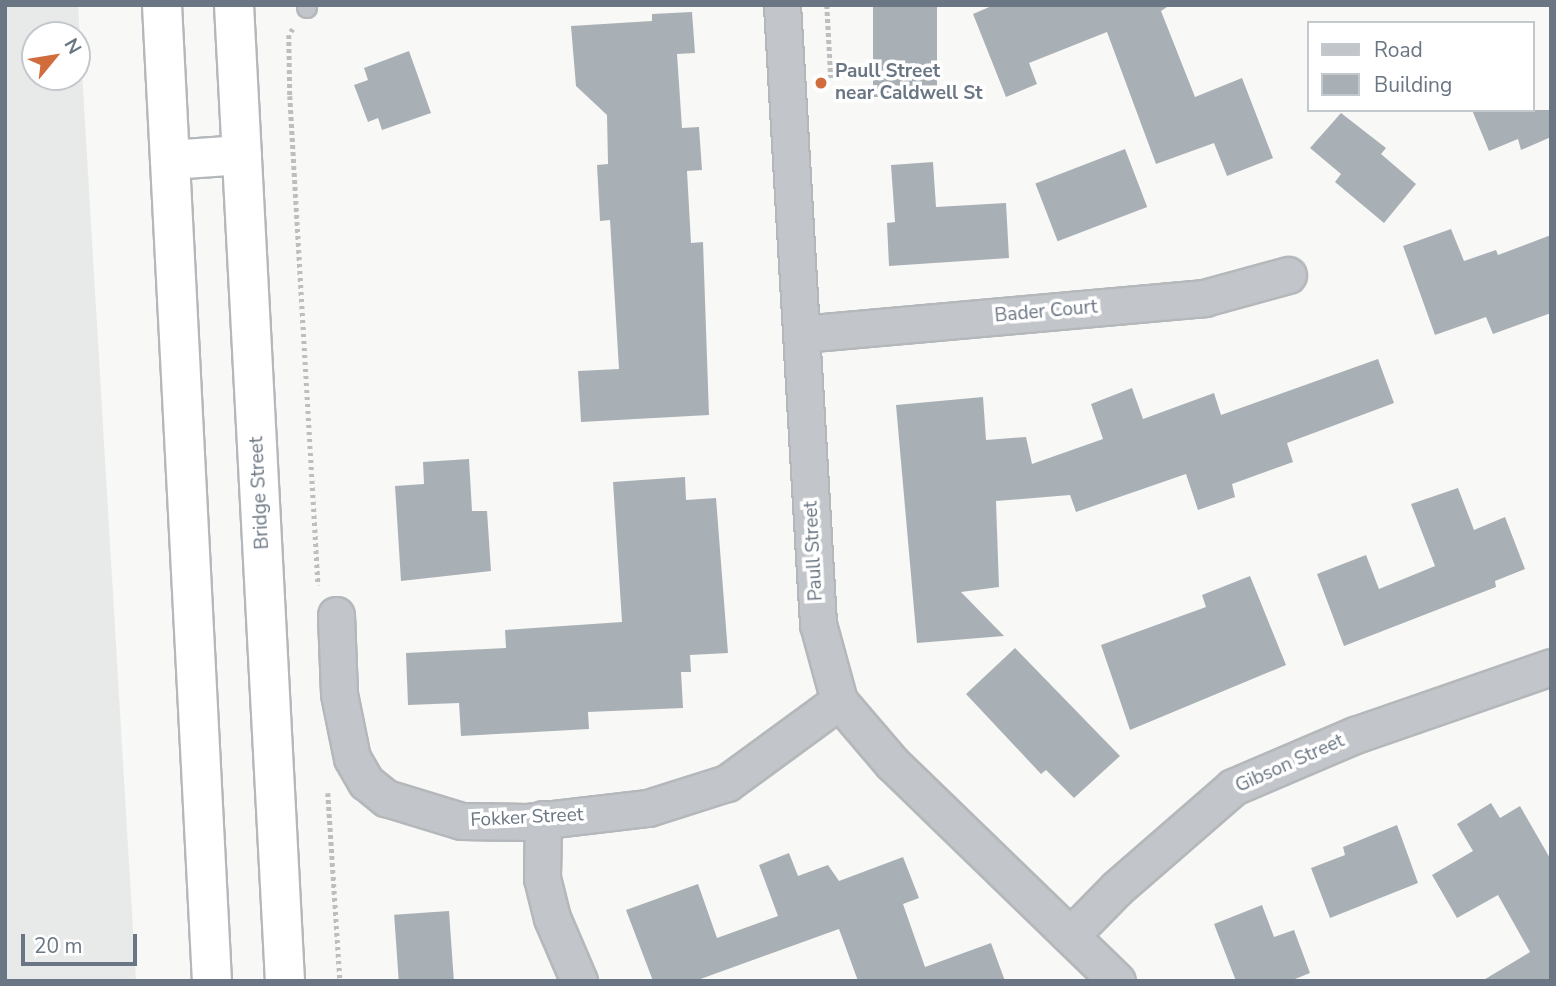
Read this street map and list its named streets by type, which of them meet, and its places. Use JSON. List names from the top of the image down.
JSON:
{
  "streets": {
    "highway": ["Bridge Street"],
    "street": [
      "Bader Court",
      "Paull Street",
      "Gibson Street",
      "Fokker Street"
    ]
  },
  "crossings": [
    ["Bader Court", "Paull Street"],
    ["Paull Street", "Gibson Street"],
    ["Paull Street", "Fokker Street"]
  ],
  "places": ["Paull Street near Caldwell St"],
  "legend": ["Road", "Building"],
  "scale_bar": "20 m",
  "north": "top right"
}
